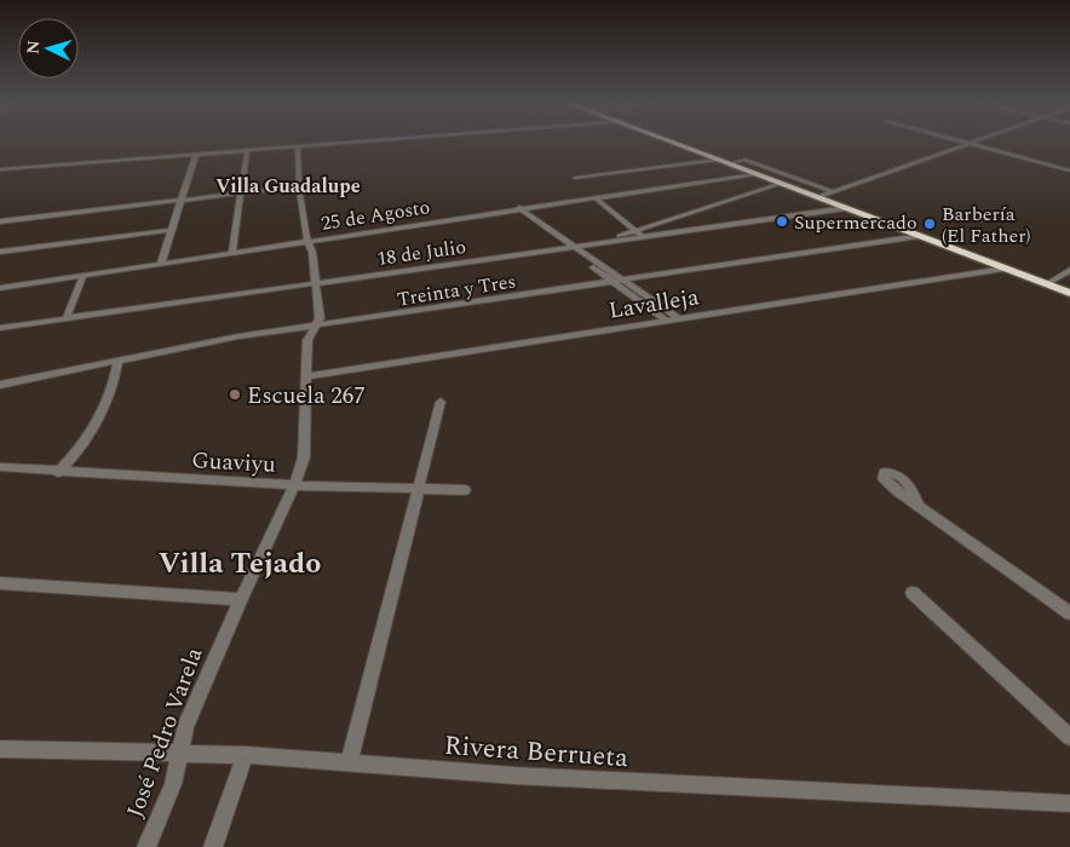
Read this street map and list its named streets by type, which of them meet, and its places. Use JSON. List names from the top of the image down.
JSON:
{
  "streets": {
    "street": [
      "25 de Agosto",
      "18 de Julio",
      "Treinta y Tres",
      "Lavalleja",
      "Guaviyu",
      "José Pedro Varela",
      "Rivera Berrueta"
    ]
  },
  "crossings": [
    ["25 de Agosto", "José Pedro Varela"],
    ["18 de Julio", "José Pedro Varela"],
    ["Treinta y Tres", "José Pedro Varela"],
    ["Lavalleja", "José Pedro Varela"],
    ["Guaviyu", "José Pedro Varela"],
    ["José Pedro Varela", "Rivera Berrueta"]
  ],
  "districts": ["Villa Guadalupe", "Villa Tejado"],
  "places": ["Supermercado", "Barbería (El Father)", "Escuela 267"],
  "north": "left"
}
